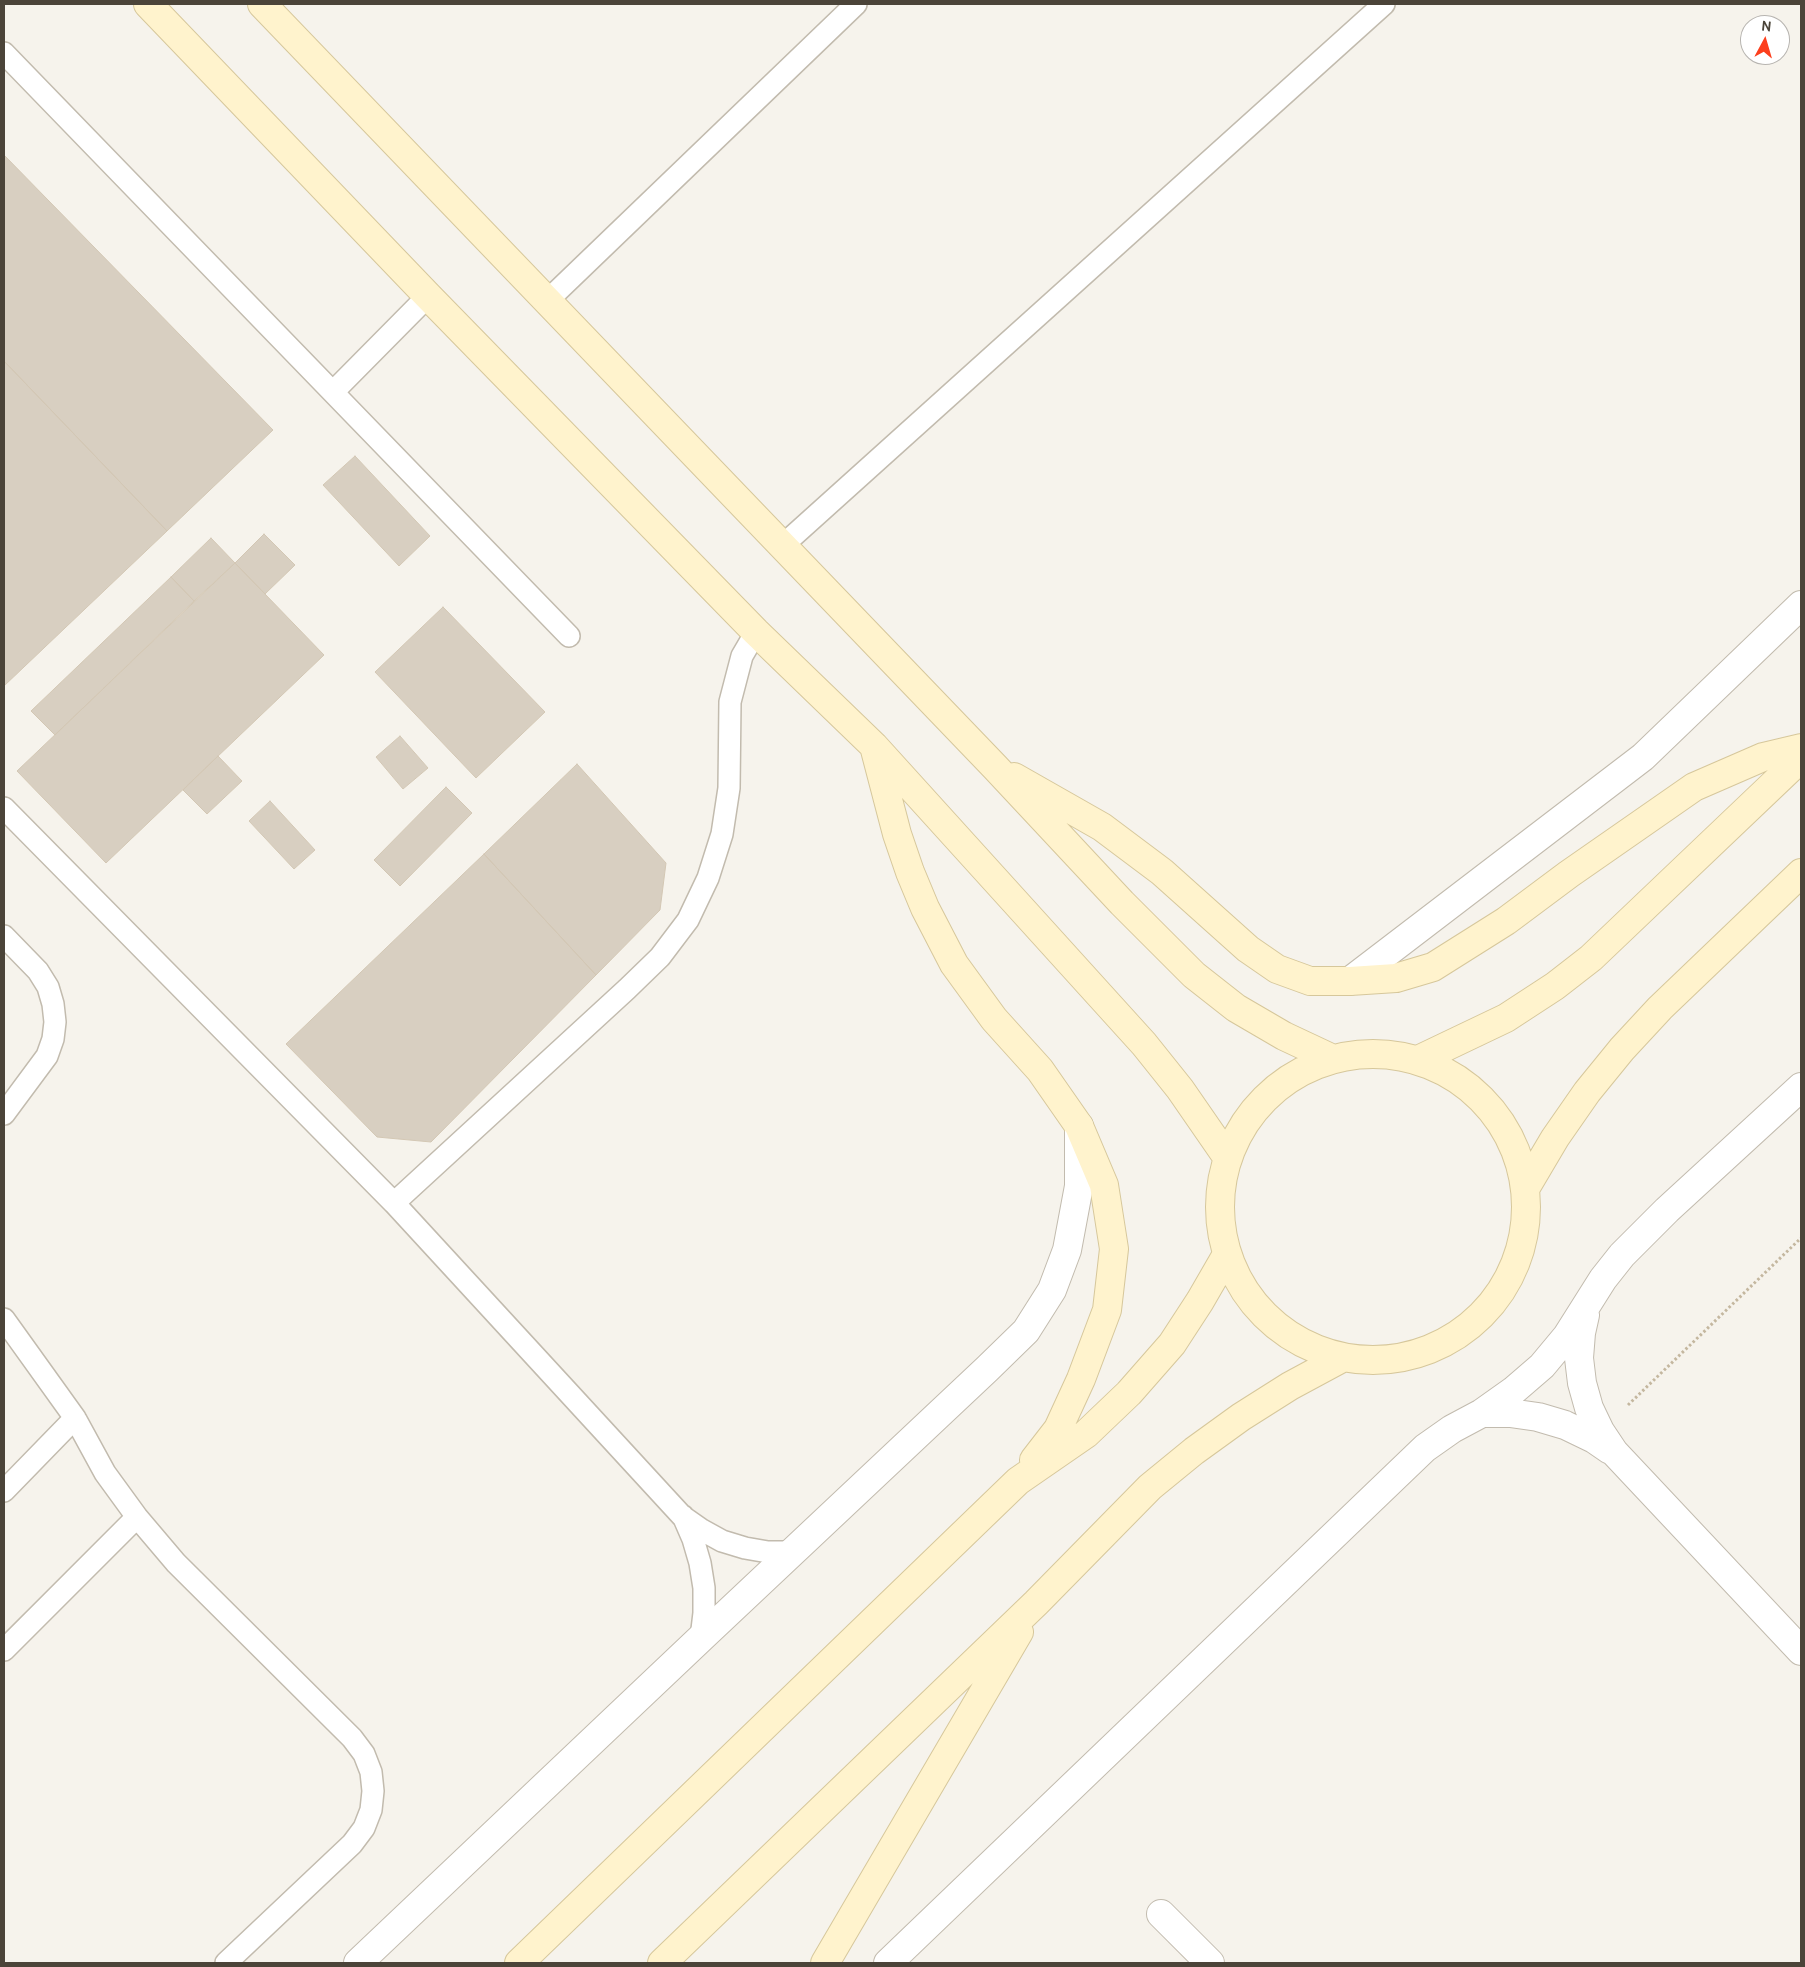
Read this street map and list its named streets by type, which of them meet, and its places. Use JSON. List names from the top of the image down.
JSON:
{
  "north": "top"
}
